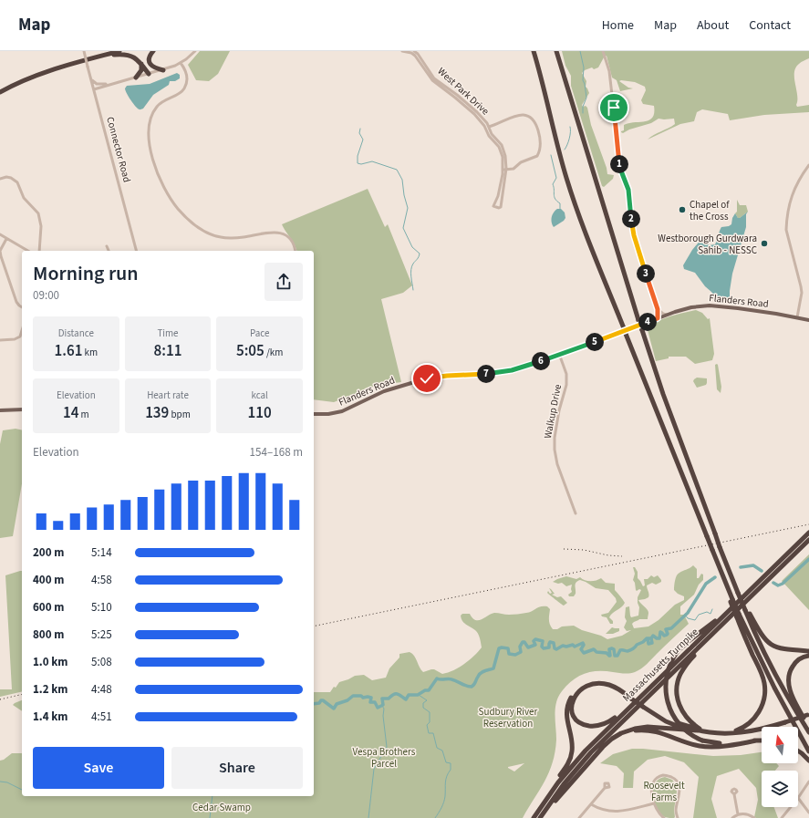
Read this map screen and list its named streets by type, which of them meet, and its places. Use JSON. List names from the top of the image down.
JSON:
{
  "streets": {
    "highway": ["Massachusetts Turnpike"],
    "main road": ["Flanders Road"],
    "street": ["West Park Drive", "Connector Road", "Walkup Drive"]
  },
  "crossings": [
    ["Flanders Road", "Walkup Drive"]
  ],
  "parks": [
    "Sudbury River Reservation",
    "Vespa Brothers Parcel",
    "Roosevelt Farms",
    "Cedar Swamp"
  ],
  "places": ["Chapel of the Cross", "Westborough Gurdwara Sahib - NESSC"],
  "north": "top",
  "page": {
    "header": "Map",
    "nav": [
      "Home",
      "Map",
      "About",
      "Contact"
    ],
    "pins": [
      "1",
      "2",
      "3",
      "4",
      "5",
      "6",
      "7"
    ],
    "heading": ["Morning run", "09:00"],
    "stats": [
      ["Distance", "1.61 km"],
      ["Time", "8:11"],
      ["Pace", "5:05 /km"],
      ["Elevation", "14 m"],
      ["Heart rate", "139 bpm"],
      ["kcal", "110"]
    ],
    "chart": ["Elevation", "154–168 m"],
    "list": [
      {
        "name": "200 m",
        "note": "5:14"
      },
      {
        "name": "400 m",
        "note": "4:58"
      },
      {
        "name": "600 m",
        "note": "5:10"
      },
      {
        "name": "800 m",
        "note": "5:25"
      },
      {
        "name": "1.0 km",
        "note": "5:08"
      },
      {
        "name": "1.2 km",
        "note": "4:48"
      },
      {
        "name": "1.4 km",
        "note": "4:51"
      }
    ],
    "buttons": ["Save", "Share"]
  }
}
